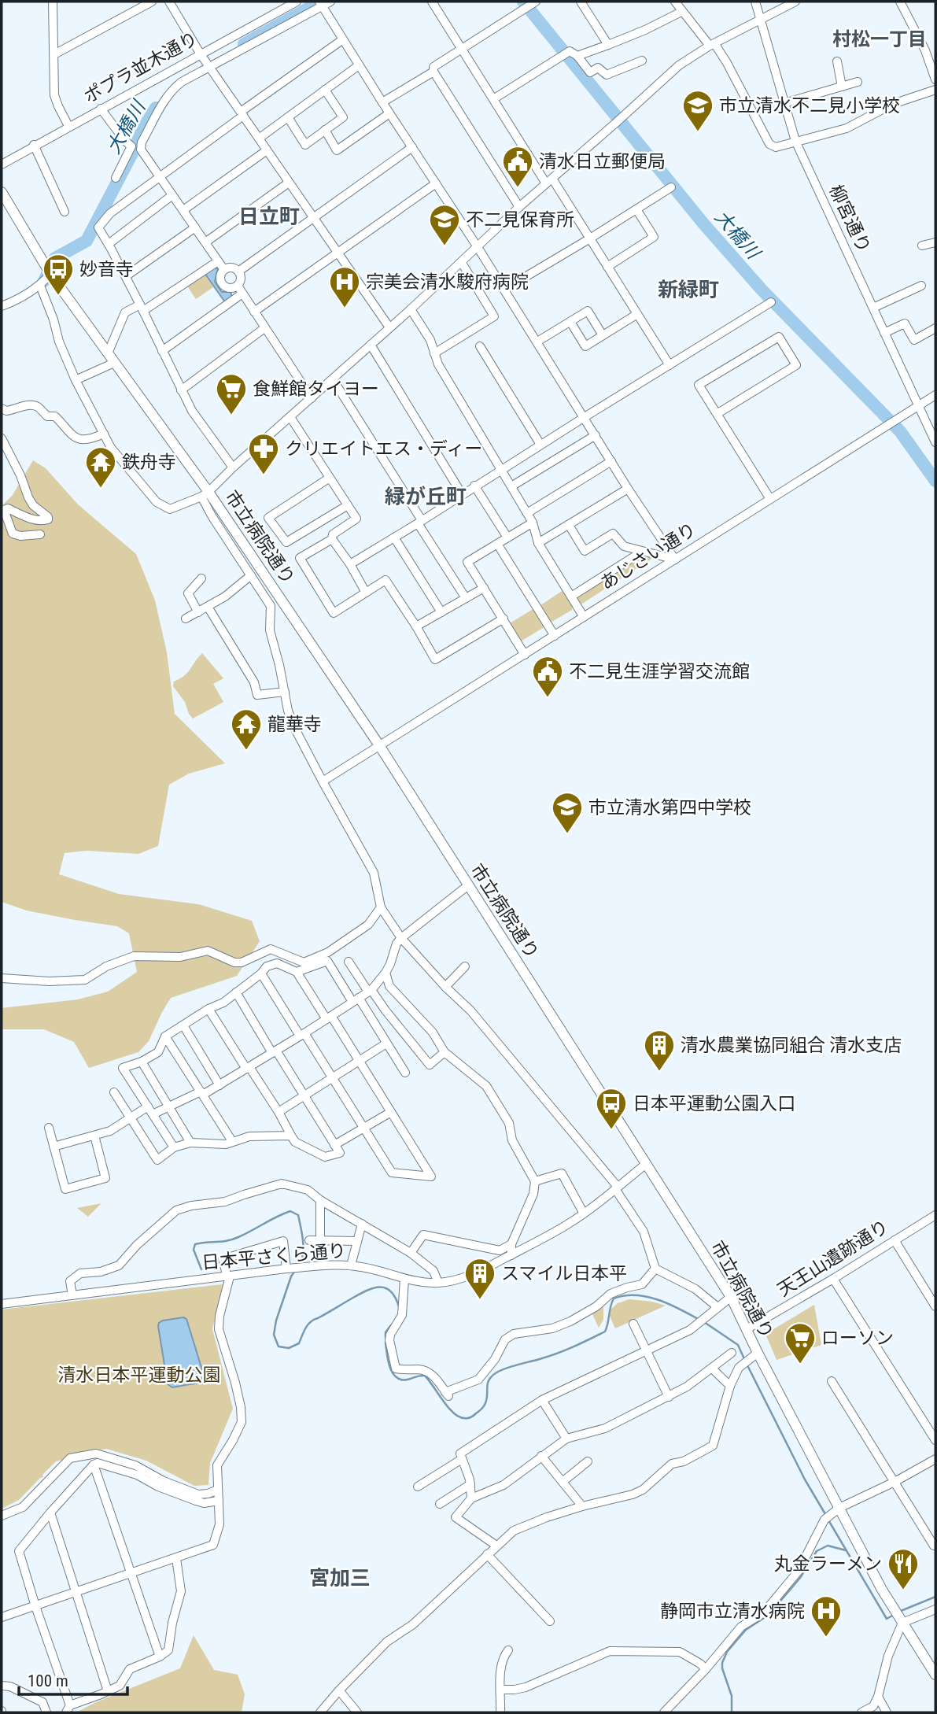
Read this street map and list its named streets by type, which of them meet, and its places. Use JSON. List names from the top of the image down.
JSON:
{
  "streets": {
    "main road": ["市立病院通り"],
    "street": [
      "ポプラ並木通り",
      "柳宮通り",
      "あじさい通り",
      "日本平さくら通り",
      "天王山遺跡通り"
    ]
  },
  "crossings": [
    ["柳宮通り", "あじさい通り"],
    ["市立病院通り", "あじさい通り"],
    ["市立病院通り", "日本平さくら通り"],
    ["市立病院通り", "天王山遺跡通り"]
  ],
  "districts": [
    "村松一丁目",
    "日立町",
    "新緑町",
    "緑が丘町",
    "宮加三"
  ],
  "water": ["大橋川"],
  "parks": ["清水日本平運動公園"],
  "places": {
    "school or university": ["市立清水不二見小学校", "不二見保育所", "市立清水第四中学校"],
    "public building": ["清水日立郵便局", "不二見生涯学習交流館"],
    "bus stop": ["妙音寺", "日本平運動公園入口"],
    "hospital": ["宗美会清水駿府病院", "静岡市立清水病院"],
    "supermarket": ["食鮮館タイヨー", "ローソン"],
    "pharmacy": ["クリエイトエス・ディー"],
    "temple": ["鉄舟寺", "龍華寺"],
    "building": ["清水農業協同組合 清水支店", "スマイル日本平"],
    "restaurant": ["丸金ラーメン"]
  },
  "scale_bar": "100 m"
}
